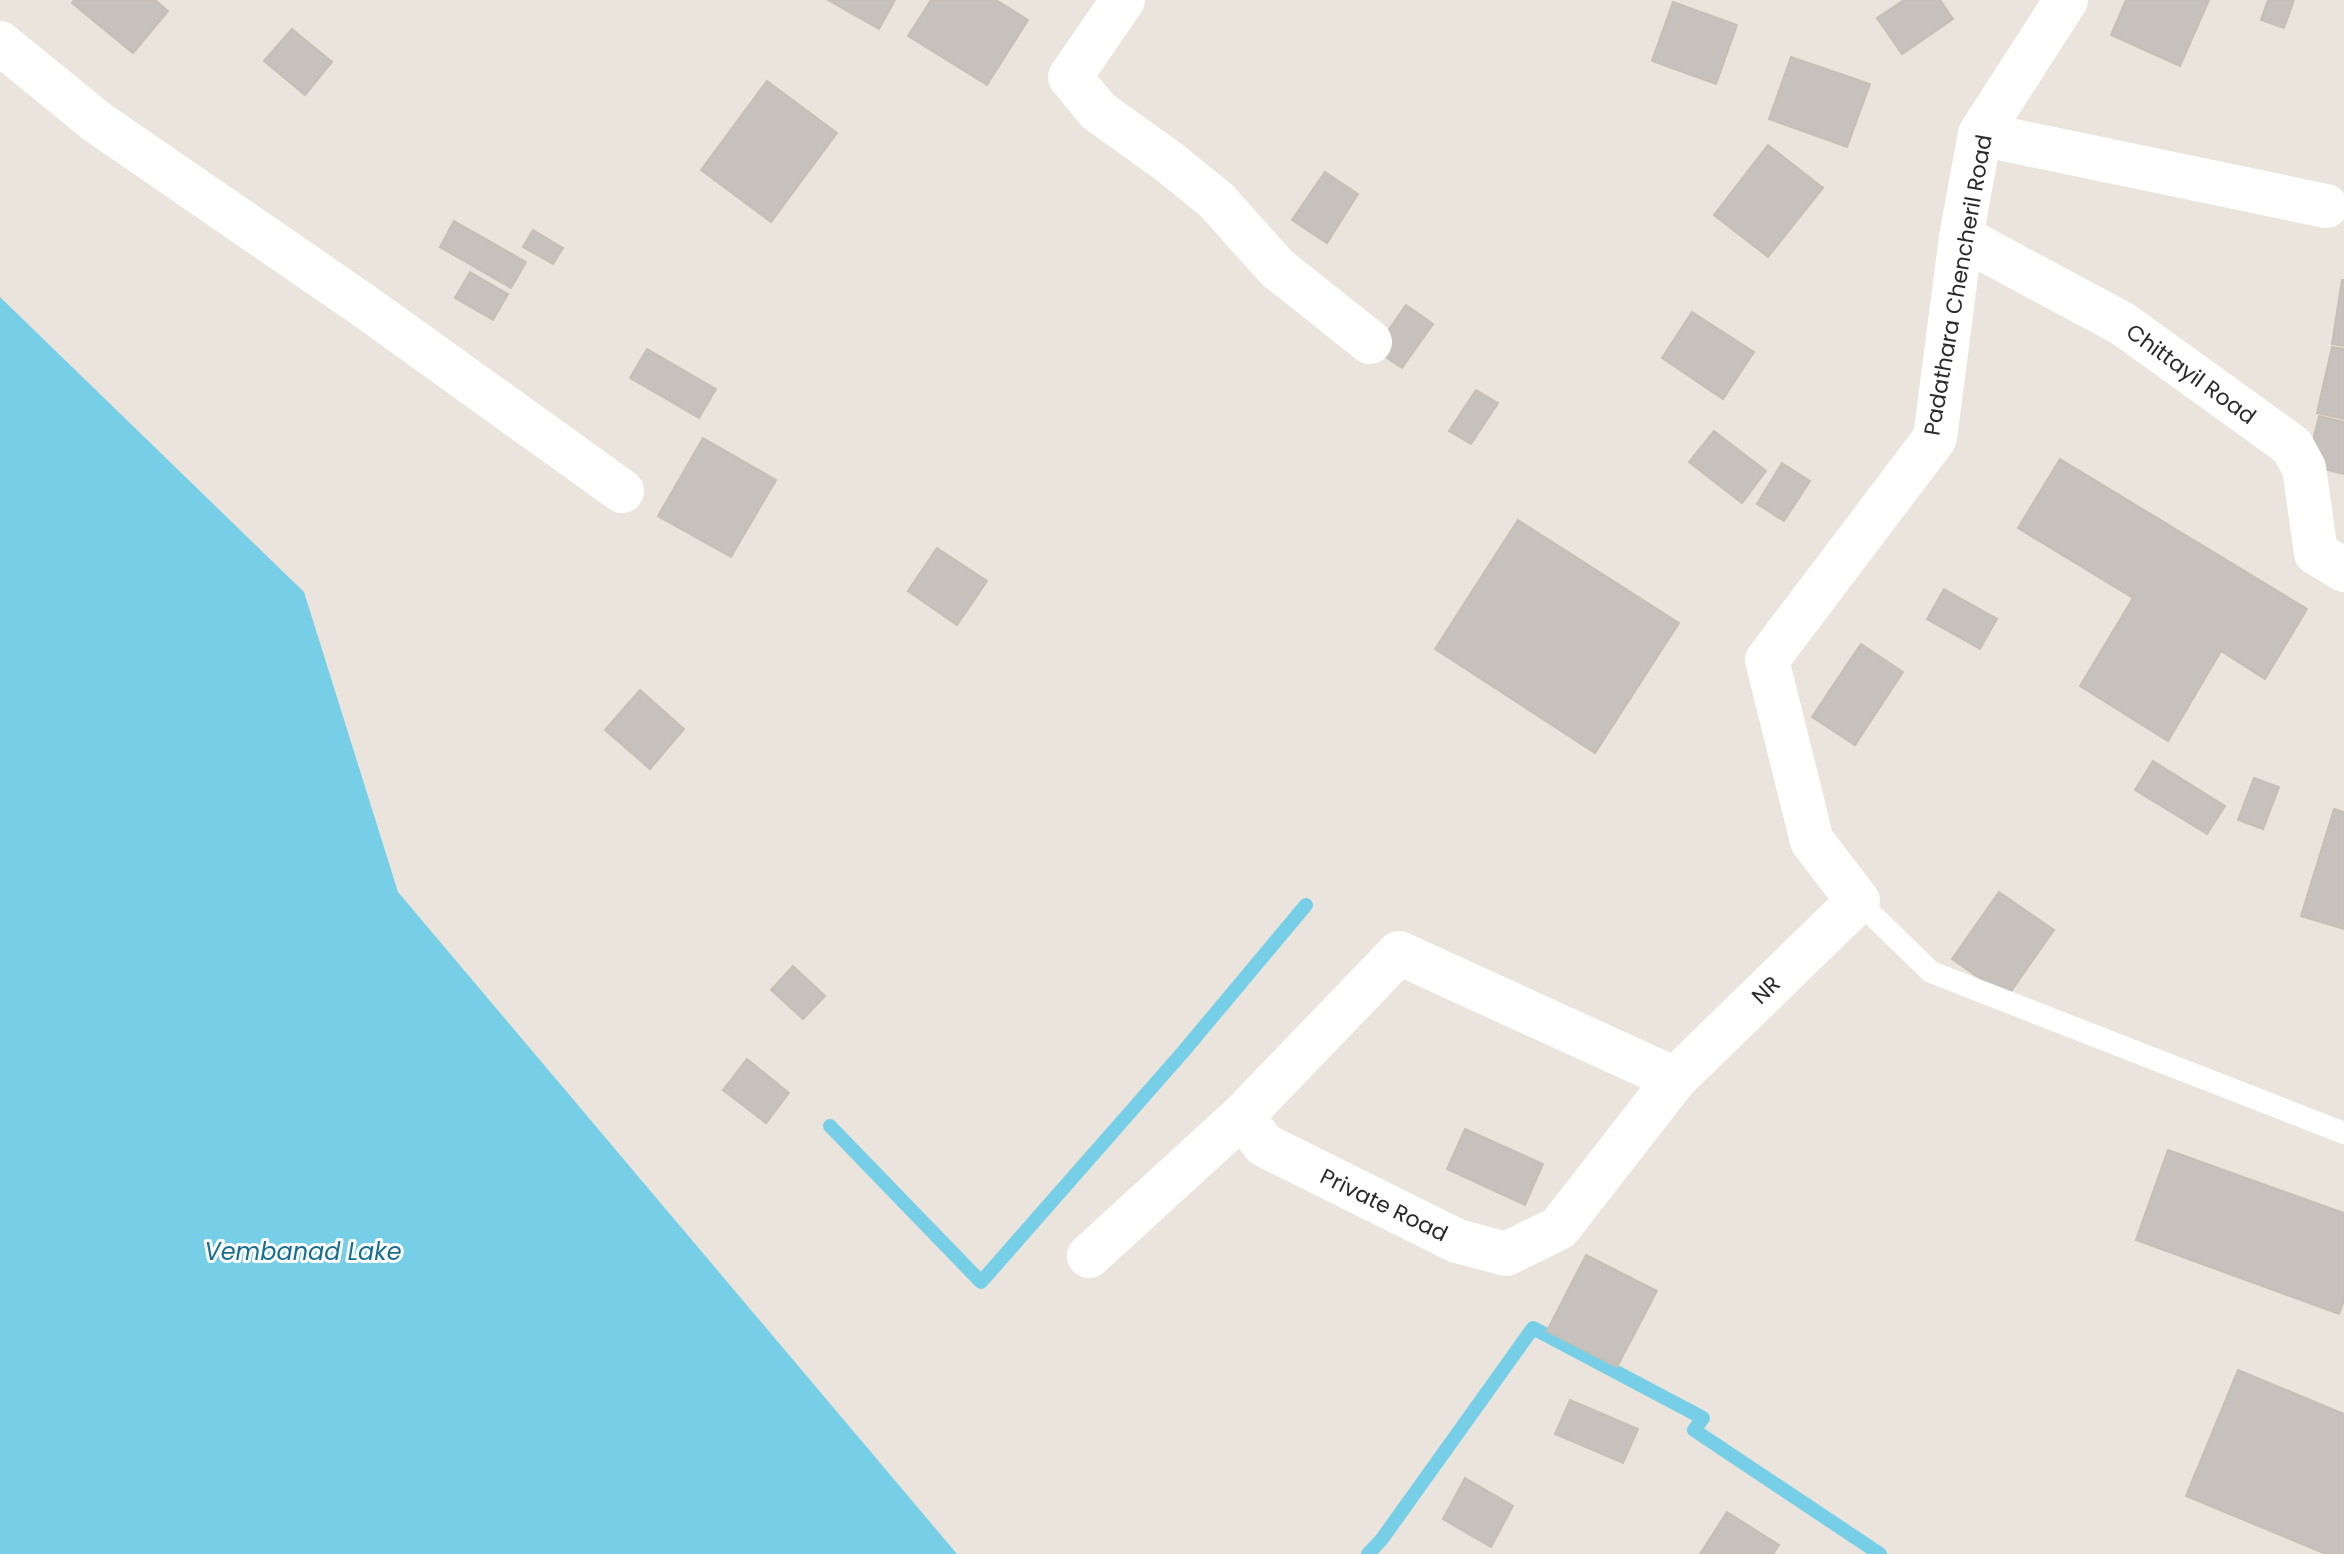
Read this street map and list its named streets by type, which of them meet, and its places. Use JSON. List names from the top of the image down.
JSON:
{
  "streets": {
    "street": [
      "Padathara Chencheril Road",
      "Chittayil Road",
      "NR",
      "Private Road"
    ]
  },
  "crossings": [
    ["Padathara Chencheril Road", "Chittayil Road"],
    ["Padathara Chencheril Road", "NR"],
    ["NR", "Private Road"]
  ],
  "water": ["Vembanad Lake"]
}
